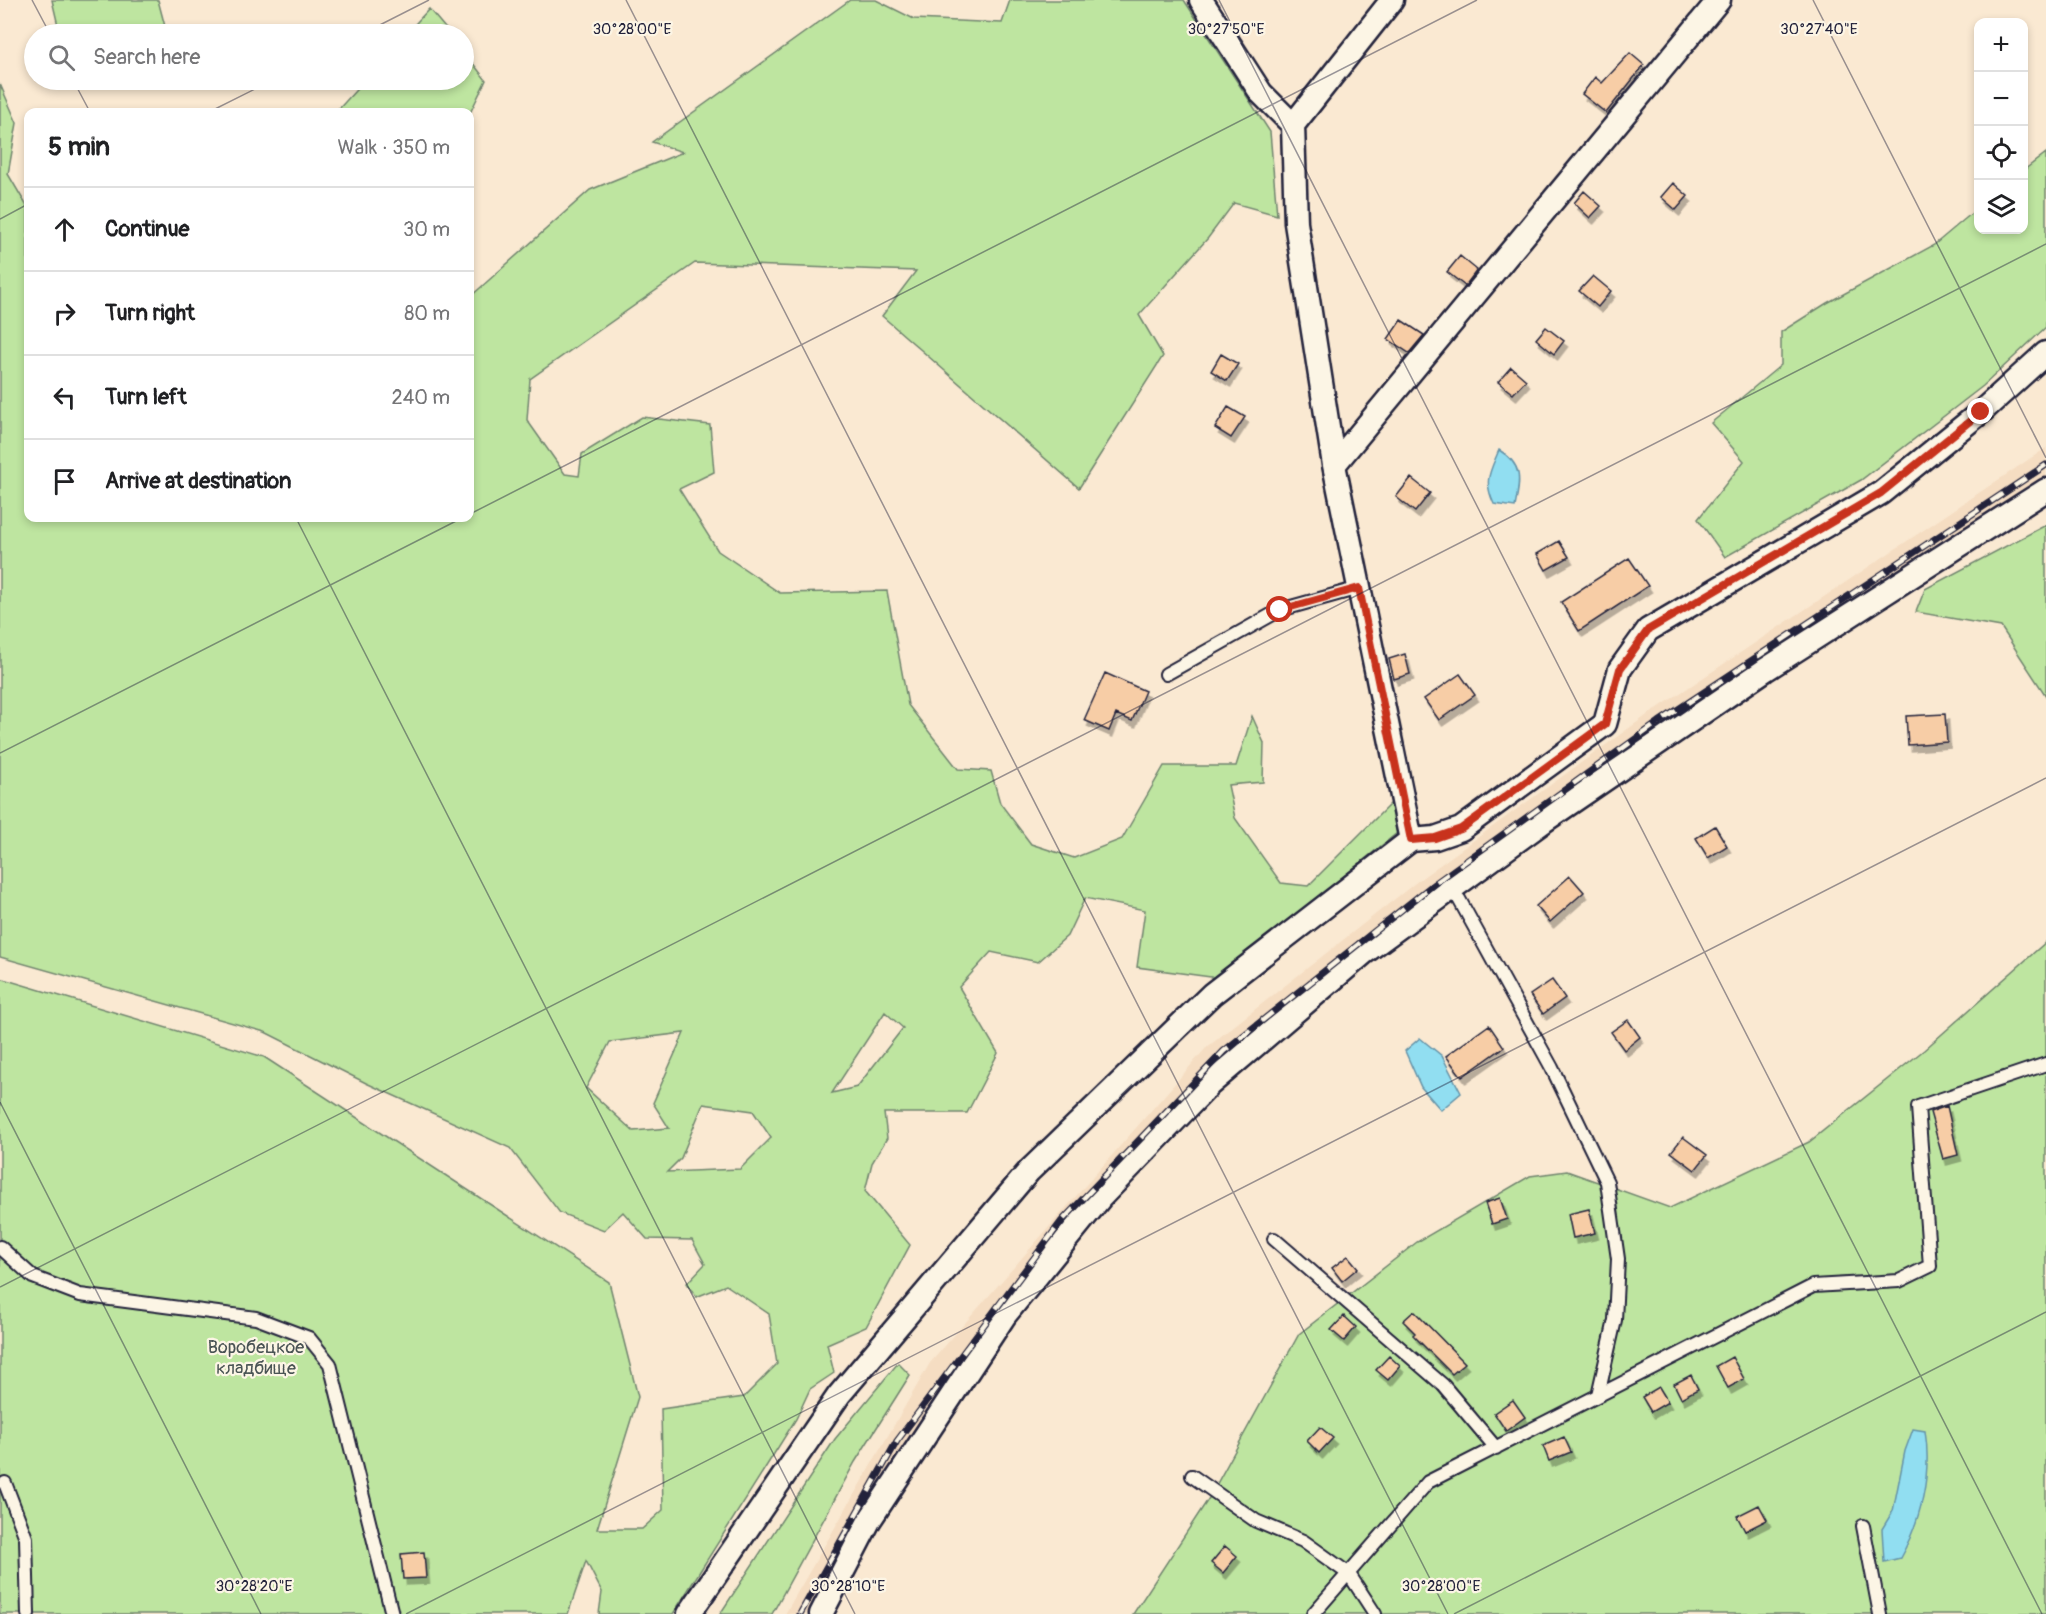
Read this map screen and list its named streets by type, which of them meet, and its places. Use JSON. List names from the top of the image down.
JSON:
{
  "parks": ["Воробецкое кладбище"],
  "page": {
    "map_buttons": ["+", "−"],
    "search": "Search here",
    "heading": ["5 min", "Walk · 350 m"],
    "list": [
      ["Continue", "30 m"],
      ["Turn right", "80 m"],
      ["Turn left", "240 m"],
      "Arrive at destination"
    ]
  },
  "coordinates": [
    "30°28'00\"E",
    "30°27'50\"E",
    "30°27'40\"E",
    "30°28'20\"E",
    "30°28'10\"E"
  ]
}
